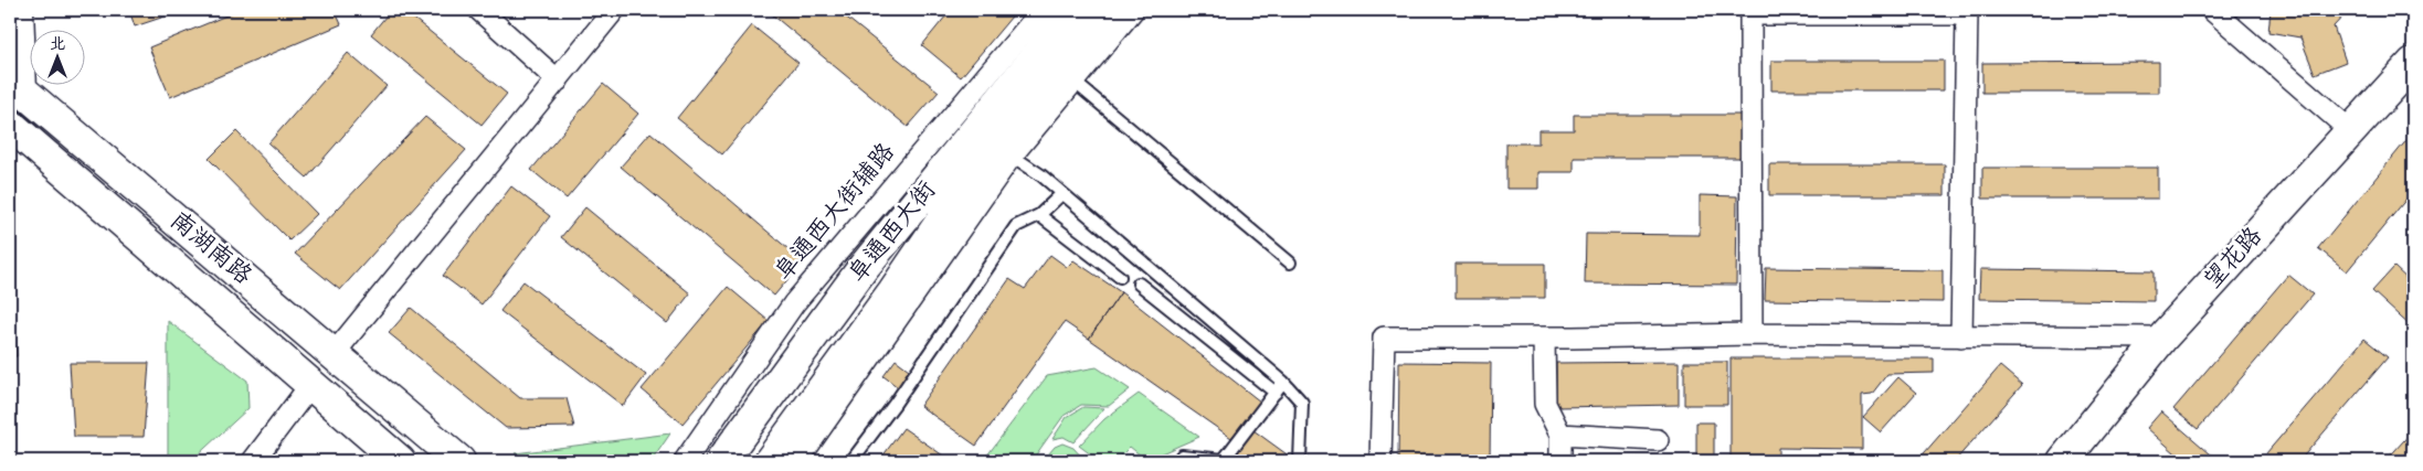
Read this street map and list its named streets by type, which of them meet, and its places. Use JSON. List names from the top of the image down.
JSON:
{
  "streets": {
    "street": [
      "阜通西大街辅路",
      "阜通西大街",
      "南湖南路",
      "望花路"
    ]
  },
  "north": "top"
}
